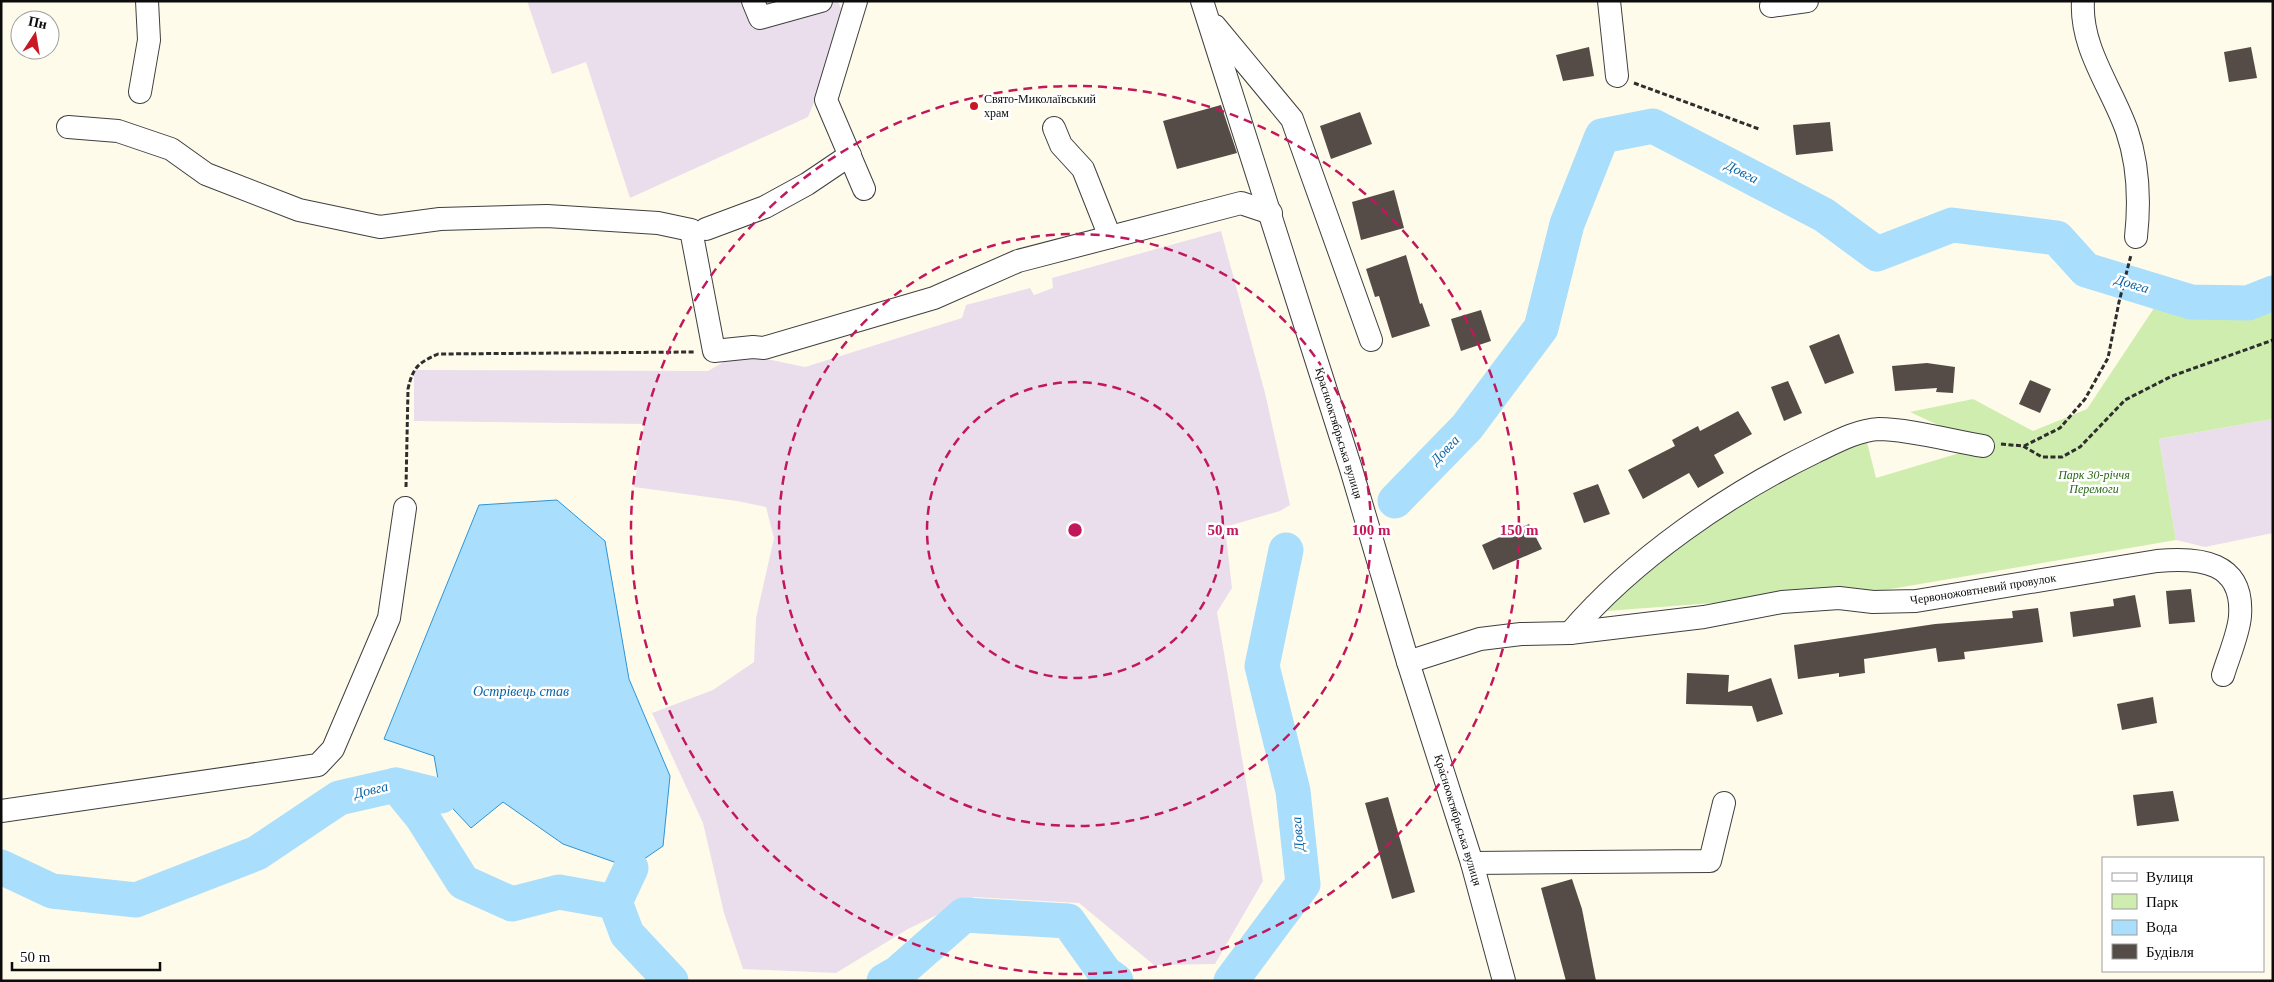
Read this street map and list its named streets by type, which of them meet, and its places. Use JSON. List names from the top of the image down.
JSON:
{
  "streets": {
    "street": ["Краснооктябрьська вулиця", "Червоножовтневий провулок"]
  },
  "crossings": [
    ["Краснооктябрьська вулиця", "Червоножовтневий провулок"]
  ],
  "water": ["Довга", "Острівець став"],
  "parks": ["Парк 30-річчя Перемоги"],
  "places": ["Свято-Миколаївський храм"],
  "legend": [
    "Вулиця",
    "Парк",
    "Вода",
    "Будівля"
  ],
  "scale_bar": "50 m",
  "north": "top",
  "rings": ["50 m", "100 m", "150 m"]
}
